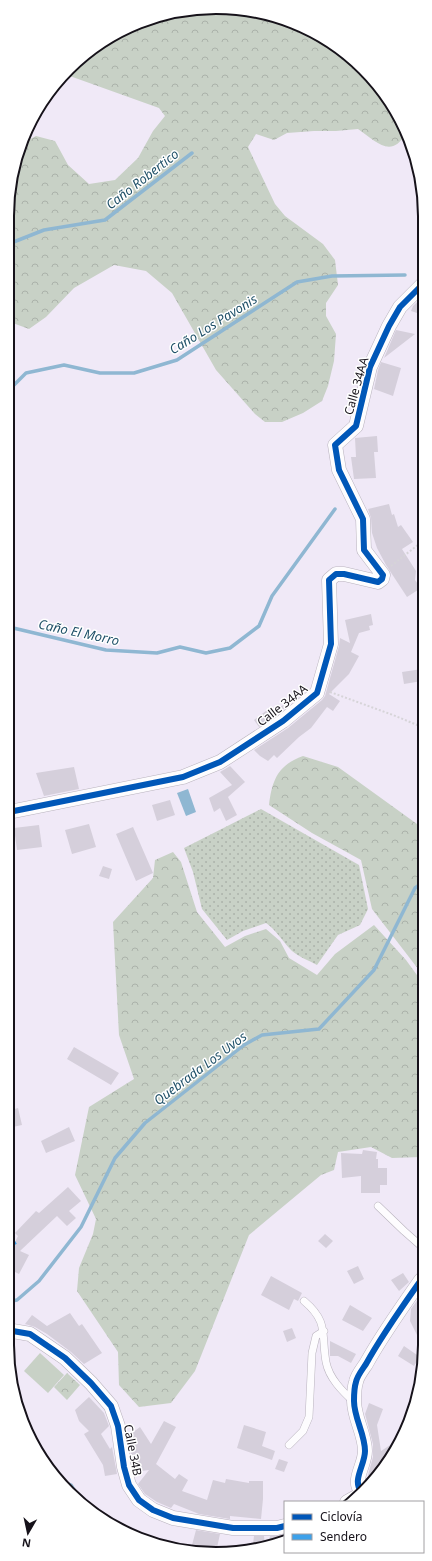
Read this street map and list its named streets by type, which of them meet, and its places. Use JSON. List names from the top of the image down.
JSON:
{
  "streets": {
    "street": ["Calle 34AA", "Calle 34B"]
  },
  "water": [
    "Caño Robertico",
    "Caño Los Pavonis",
    "Caño El Morro",
    "Quebrada Los Uvos"
  ],
  "legend": ["Ciclovía", "Sendero"],
  "north": "bottom"
}
